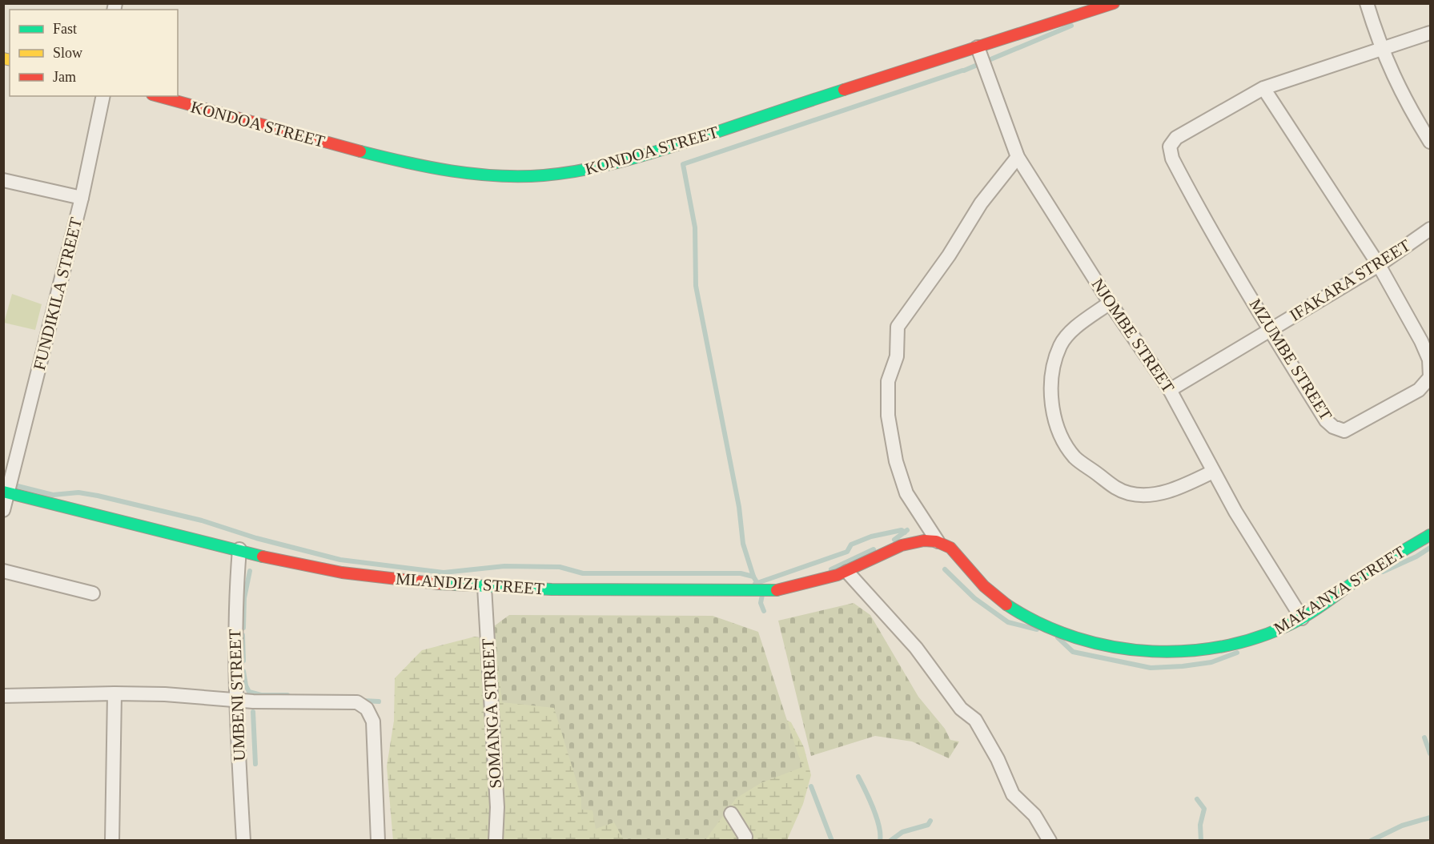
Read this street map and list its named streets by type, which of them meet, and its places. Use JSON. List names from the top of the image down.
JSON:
{
  "streets": {
    "street": [
      "KONDOA STREET",
      "IFAKARA STREET",
      "FUNDIKILA STREET",
      "NJOMBE STREET",
      "MZUMBE STREET",
      "MLANDIZI STREET",
      "MAKANYA STREET",
      "UMBENI STREET",
      "SOMANGA STREET"
    ]
  },
  "crossings": [
    ["KONDOA STREET", "NJOMBE STREET"],
    ["IFAKARA STREET", "NJOMBE STREET"],
    ["IFAKARA STREET", "MZUMBE STREET"],
    ["FUNDIKILA STREET", "MLANDIZI STREET"],
    ["NJOMBE STREET", "MAKANYA STREET"],
    ["MLANDIZI STREET", "MAKANYA STREET"],
    ["MLANDIZI STREET", "UMBENI STREET"],
    ["MLANDIZI STREET", "SOMANGA STREET"]
  ],
  "legend": ["Fast", "Slow", "Jam"]
}
